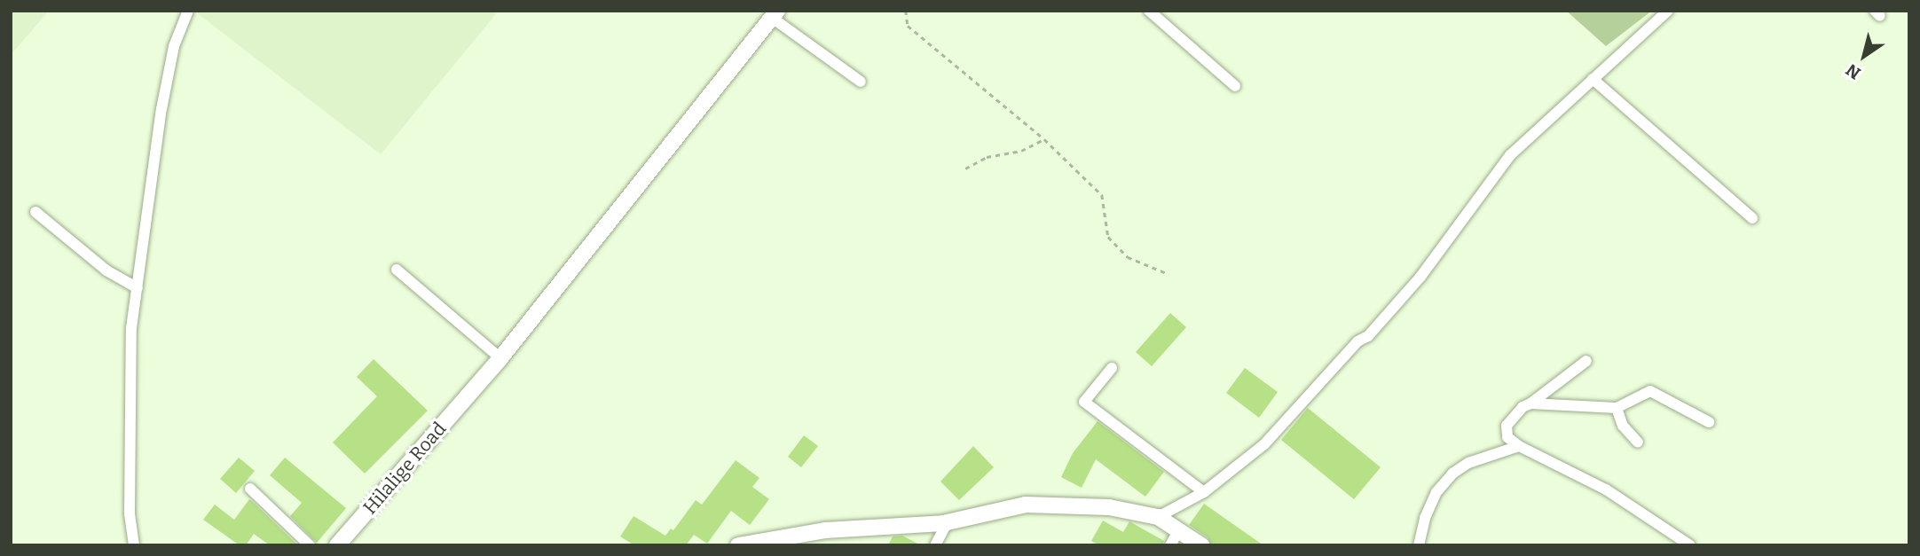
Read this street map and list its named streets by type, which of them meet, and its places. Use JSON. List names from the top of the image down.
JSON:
{
  "streets": {
    "street": ["Hilalige Road"]
  },
  "north": "bottom left"
}
